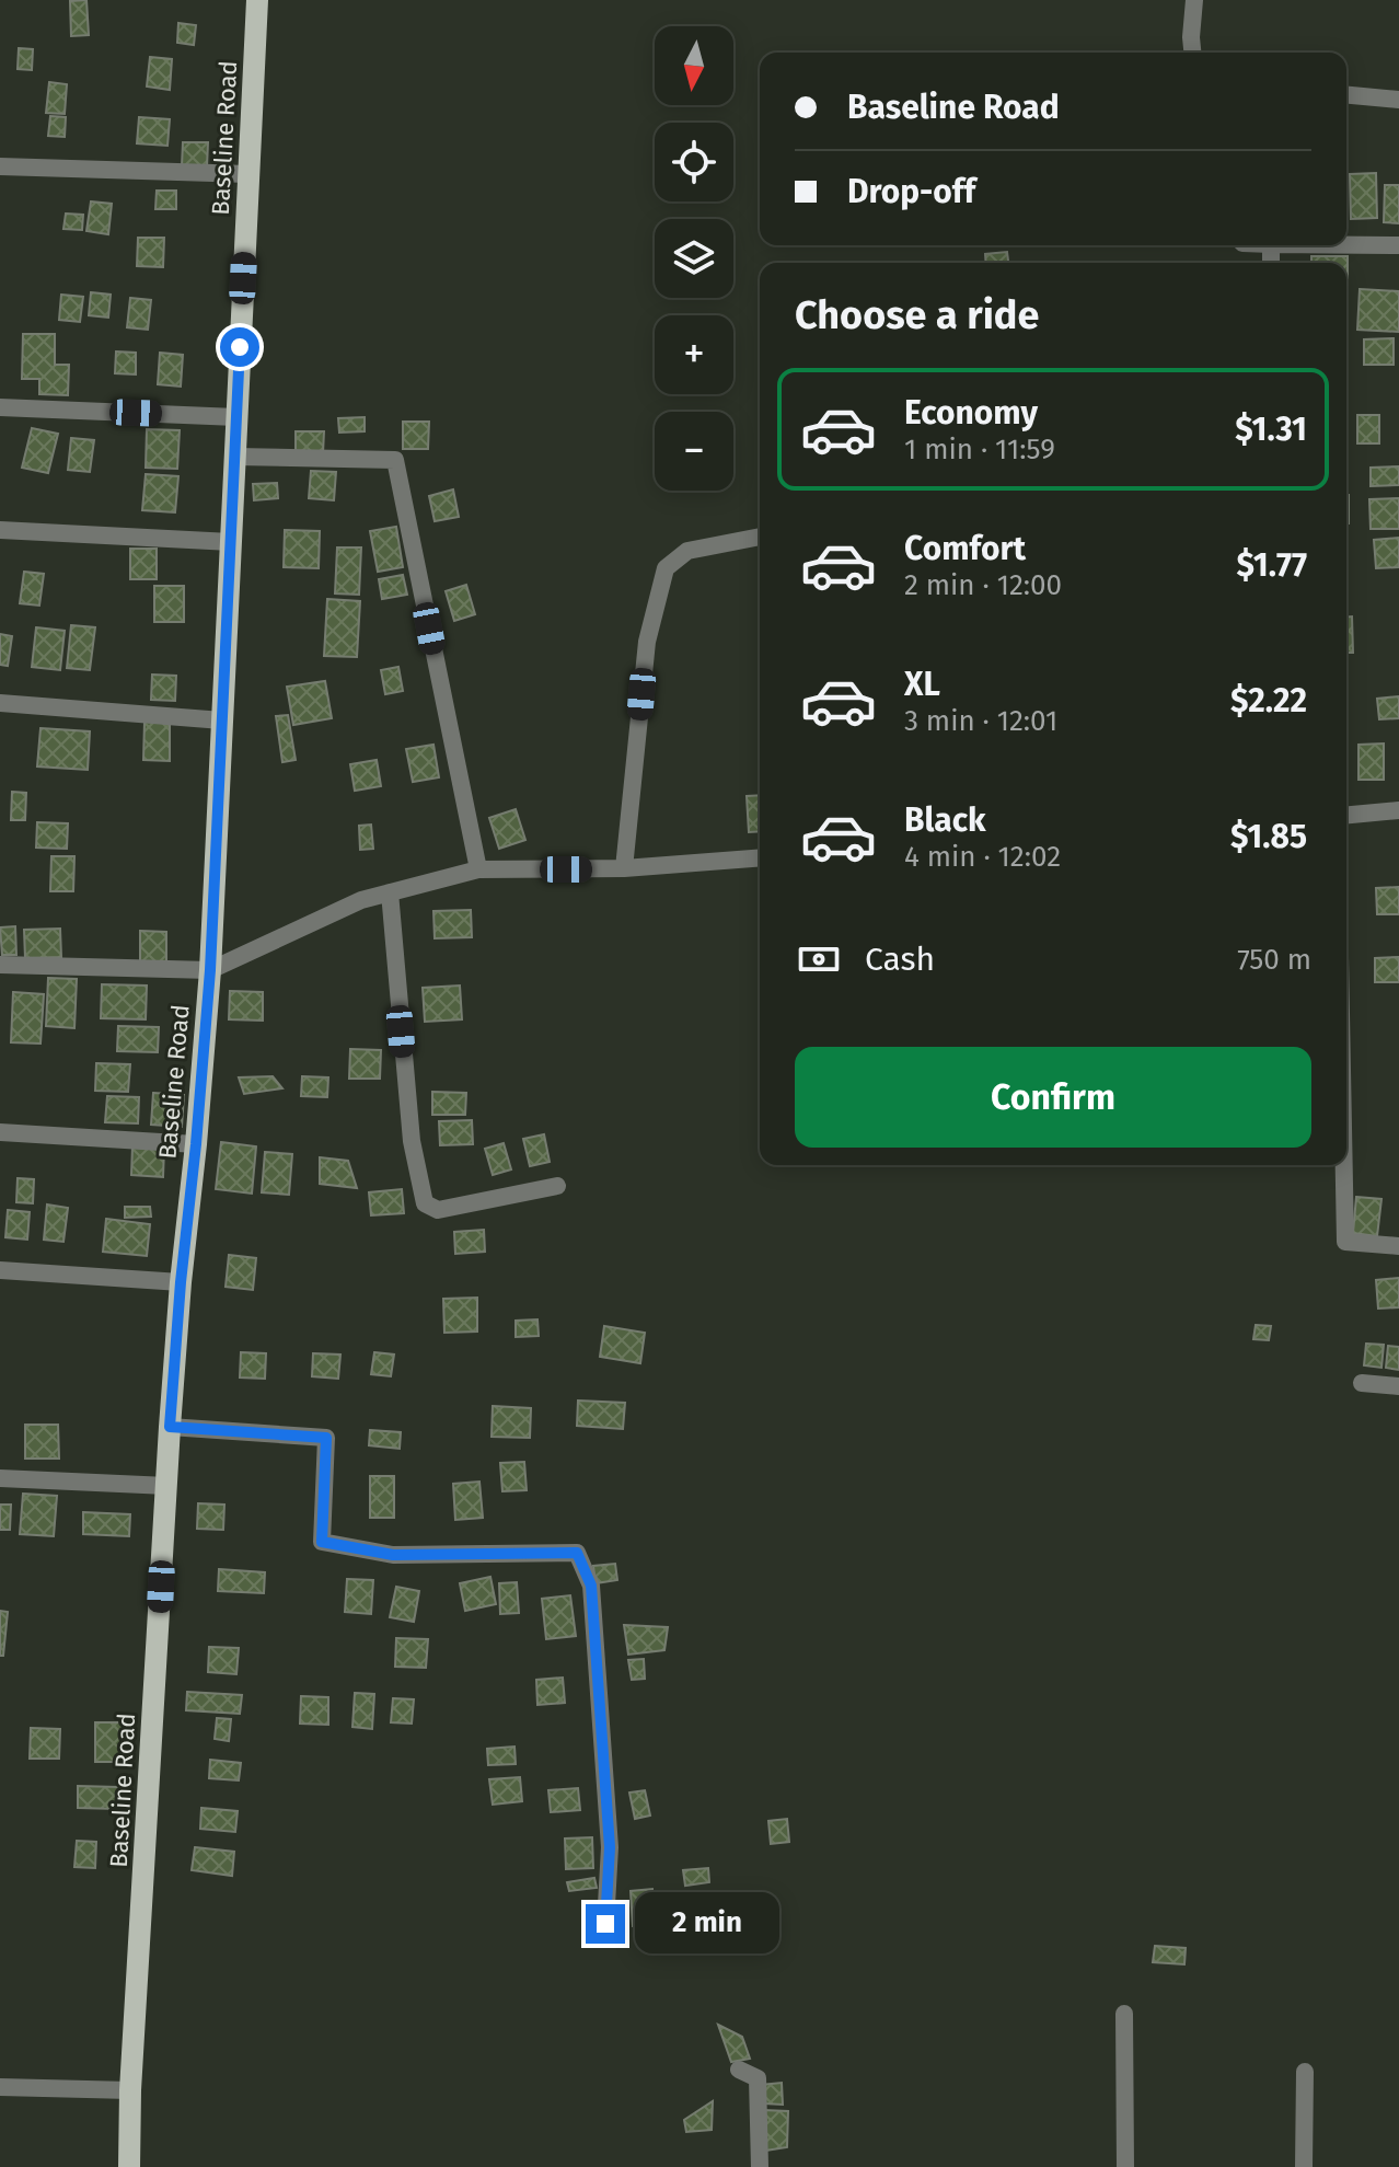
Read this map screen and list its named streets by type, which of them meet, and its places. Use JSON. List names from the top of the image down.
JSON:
{
  "streets": {
    "main road": ["Baseline Road"]
  },
  "north": "bottom",
  "page": {
    "map_buttons": ["+", "−"],
    "banner": ["Baseline Road", "Drop-off"],
    "heading": "Choose a ride",
    "list": [
      {
        "name": "Economy",
        "note": "1 min · 11:59",
        "value": "$1.31"
      },
      {
        "name": "Comfort",
        "note": "2 min · 12:00",
        "value": "$1.77"
      },
      {
        "name": "XL",
        "note": "3 min · 12:01",
        "value": "$2.22"
      },
      {
        "name": "Black",
        "note": "4 min · 12:02",
        "value": "$1.85"
      }
    ],
    "pay": ["Cash", "750 m"],
    "buttons": "Confirm",
    "bubble": "2 min"
  }
}
